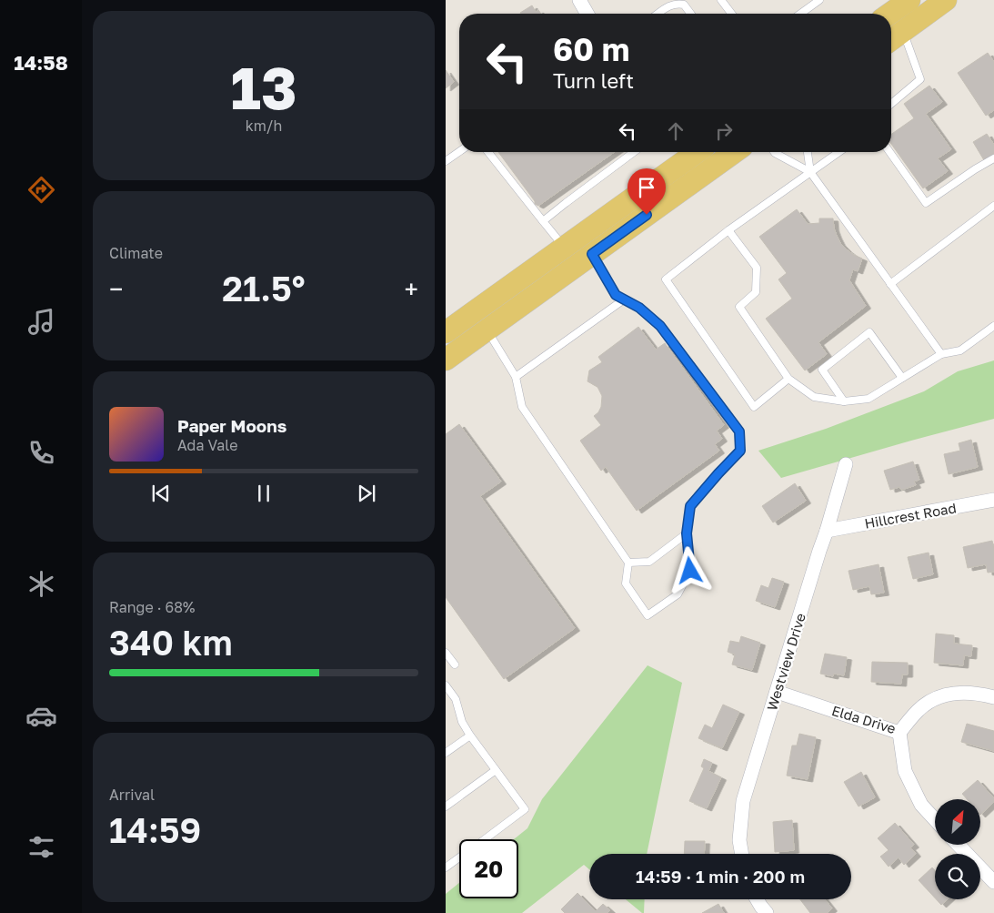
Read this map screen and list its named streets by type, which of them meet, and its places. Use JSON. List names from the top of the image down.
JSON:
{
  "streets": {
    "street": ["Hillcrest Road", "Westview Drive", "Elda Drive"]
  },
  "crossings": [
    ["Hillcrest Road", "Westview Drive"],
    ["Westview Drive", "Elda Drive"]
  ],
  "north": "top right",
  "page": {
    "tabs": "14:58",
    "tile": [
      ["13", "km/h"],
      "Climate",
      ["Range · 68%", "340 km"],
      ["Arrival", "14:59"]
    ],
    "turn": ["60 m", "Turn left"],
    "heat": ["−", "21.5°", "+"],
    "song": ["Paper Moons", "Ada Vale"],
    "limit": "20",
    "trip": "14:59 · 1 min · 200 m"
  }
}
